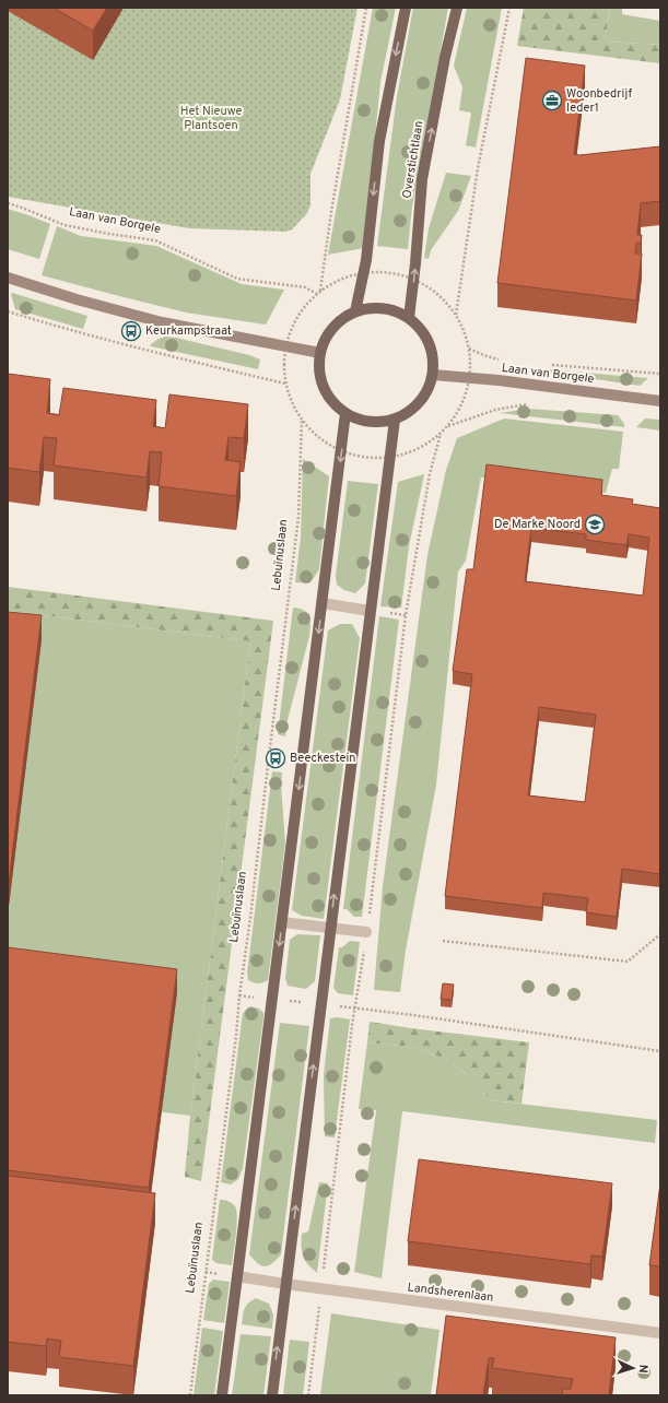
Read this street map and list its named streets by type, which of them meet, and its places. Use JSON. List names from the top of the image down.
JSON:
{
  "streets": {
    "main road": ["Overstichtlaan"],
    "street": ["Laan van Borgele", "Landsherenlaan"],
    "path": ["Lebuïnuslaan"]
  },
  "crossings": [
    ["Overstichtlaan", "Laan van Borgele"]
  ],
  "parks": ["Het Nieuwe Plantsoen"],
  "places": {
    "office": ["Woonbedrijf Ieder1"],
    "bus stop": ["Keurkampstraat", "Beeckestein"],
    "school or university": ["De Marke Noord"]
  },
  "north": "right"
}
